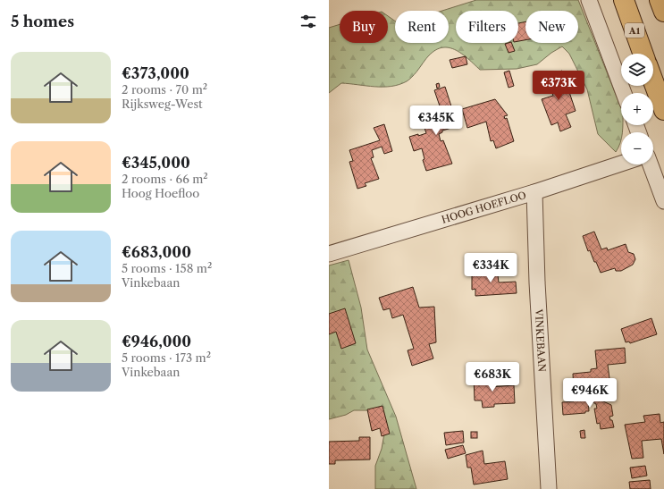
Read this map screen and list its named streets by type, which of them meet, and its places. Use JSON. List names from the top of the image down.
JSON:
{
  "streets": {
    "highway": ["A1"],
    "street": ["HOOG HOEFLOO", "VINKEBAAN"]
  },
  "crossings": [
    ["HOOG HOEFLOO", "VINKEBAAN"]
  ],
  "page": {
    "heading": "5 homes",
    "chip": [
      "Buy",
      "Rent",
      "Filters",
      "New"
    ],
    "list": [
      {
        "name": "€373,000",
        "note": "2 rooms · 70 m² · Rijksweg-West"
      },
      {
        "name": "€345,000",
        "note": "2 rooms · 66 m² · Hoog Hoefloo"
      },
      {
        "name": "€683,000",
        "note": "5 rooms · 158 m² · Vinkebaan"
      },
      {
        "name": "€946,000",
        "note": "5 rooms · 173 m² · Vinkebaan"
      }
    ],
    "map_buttons": ["+", "−"],
    "price": [
      "€373K",
      "€345K",
      "€334K",
      "€683K",
      "€946K"
    ]
  }
}
